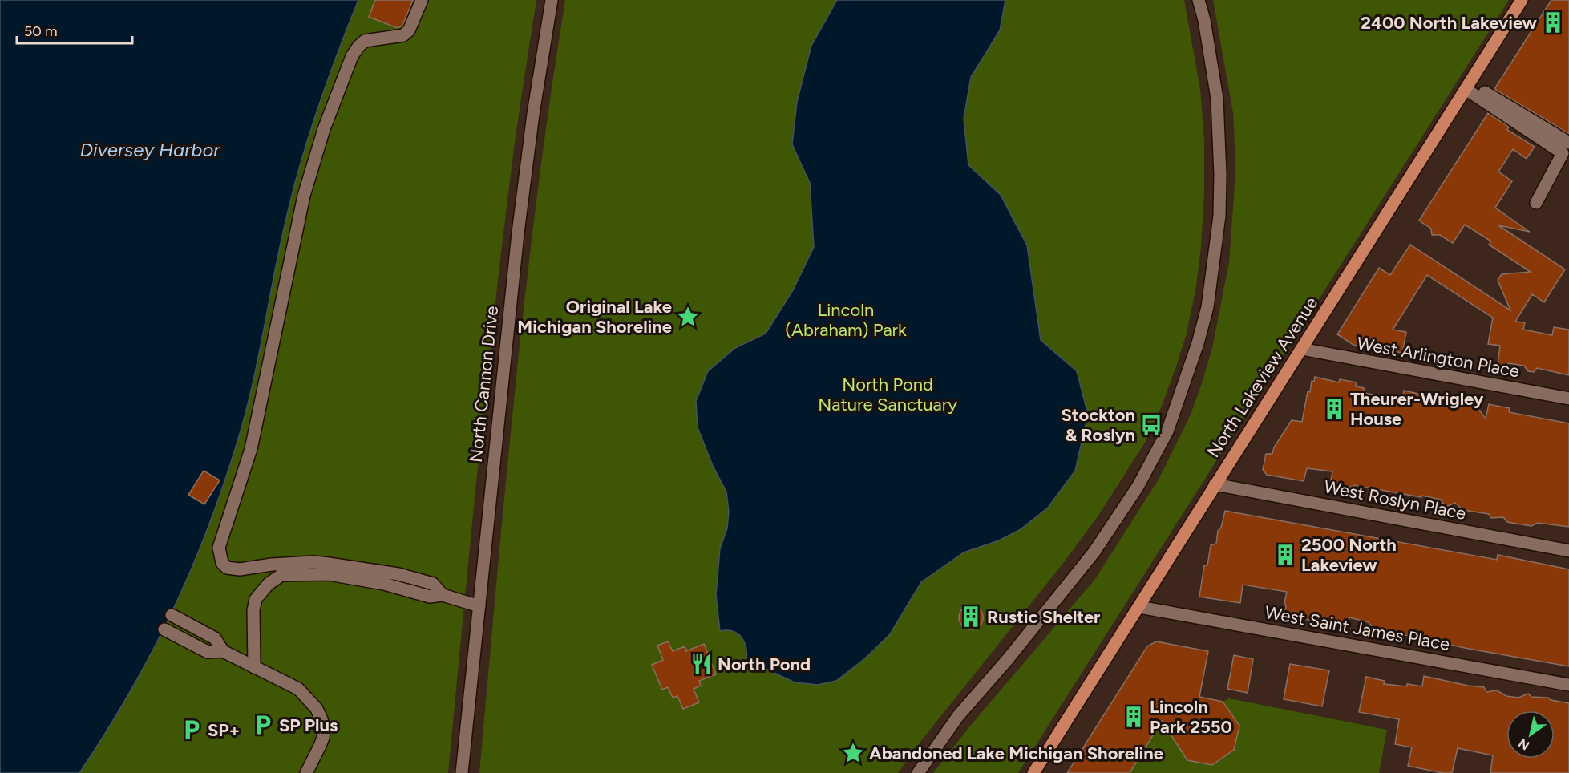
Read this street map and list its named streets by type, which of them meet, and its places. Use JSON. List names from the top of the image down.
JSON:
{
  "streets": {
    "main road": ["North Lakeview Avenue"],
    "street": [
      "West Arlington Place",
      "North Cannon Drive",
      "West Roslyn Place",
      "West Saint James Place"
    ]
  },
  "crossings": [
    ["West Arlington Place", "North Lakeview Avenue"],
    ["North Lakeview Avenue", "West Roslyn Place"],
    ["North Lakeview Avenue", "West Saint James Place"]
  ],
  "water": ["Diversey Harbor"],
  "parks": ["Lincoln (Abraham) Park", "North Pond Nature Sanctuary"],
  "places": {
    "building": [
      "2400 North Lakeview",
      "Theurer-Wrigley House",
      "2500 North Lakeview",
      "Rustic Shelter",
      "Lincoln Park 2550"
    ],
    "place": ["Original Lake Michigan Shoreline", "Abandoned Lake Michigan Shoreline"],
    "bus stop": ["Stockton & Roslyn"],
    "restaurant": ["North Pond"],
    "parking": ["SP Plus", "SP+"]
  },
  "scale_bar": "50 m",
  "north": "bottom left"
}
